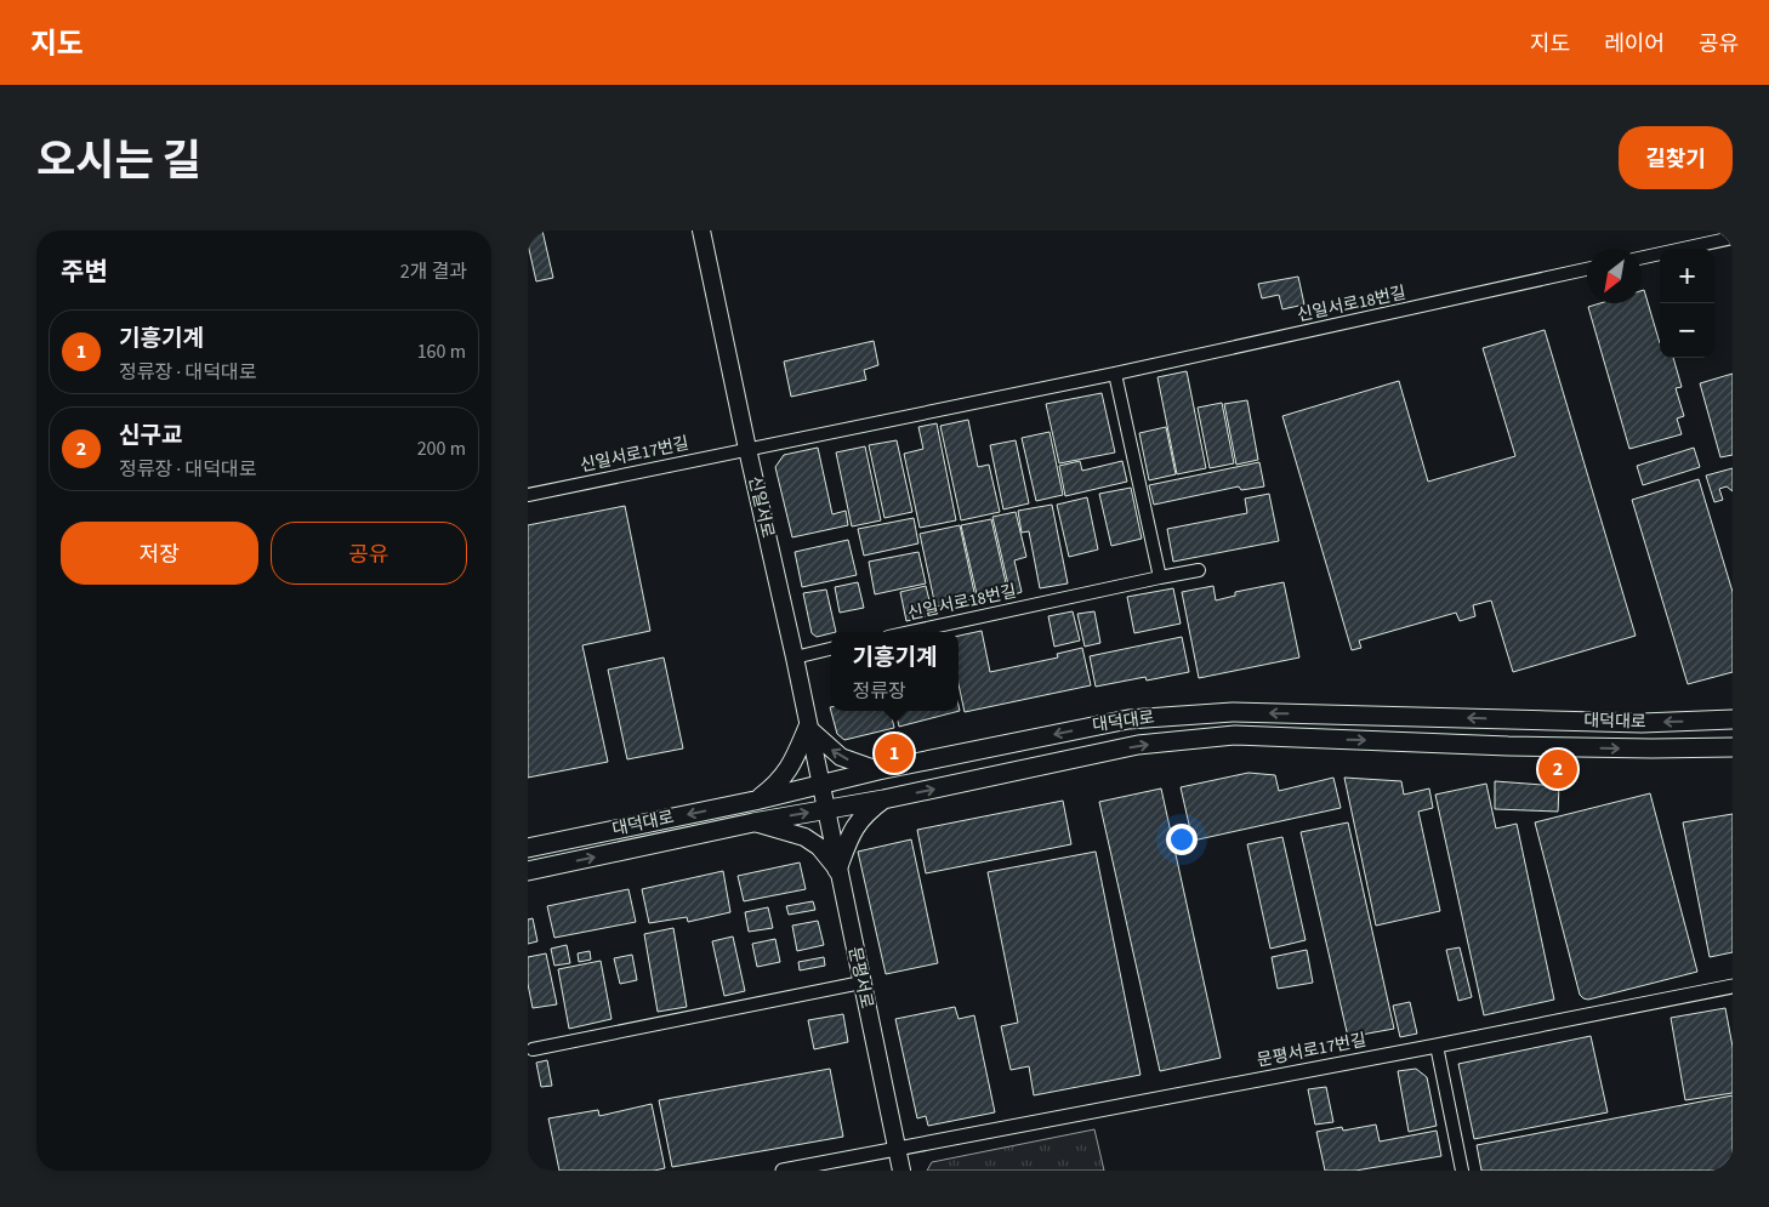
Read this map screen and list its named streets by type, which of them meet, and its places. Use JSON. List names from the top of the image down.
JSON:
{
  "streets": {
    "main road": ["신일서로", "대덕대로", "문평서로"],
    "street": ["신일서로18번길", "신일서로17번길", "문평서로17번길"]
  },
  "crossings": [
    ["신일서로18번길", "신일서로17번길"],
    ["신일서로18번길", "신일서로"],
    ["신일서로17번길", "신일서로"],
    ["신일서로", "대덕대로"],
    ["신일서로", "문평서로"],
    ["대덕대로", "문평서로"],
    ["문평서로", "문평서로17번길"]
  ],
  "north": "bottom left",
  "page": {
    "header": "지도",
    "nav": ["지도", "레이어", "공유"],
    "title": "오시는 길",
    "buttons": [
      "길찾기",
      ["저장", "공유"]
    ],
    "heading": ["주변", "2개 결과"],
    "map_buttons": ["+", "−"],
    "list": [
      {
        "mark": "1",
        "name": "기흥기계",
        "note": "정류장 · 대덕대로",
        "value": "160 m"
      },
      {
        "mark": "2",
        "name": "신구교",
        "note": "정류장 · 대덕대로",
        "value": "200 m"
      }
    ],
    "popup": ["기흥기계", "정류장"],
    "pins": ["1", "2"]
  }
}
